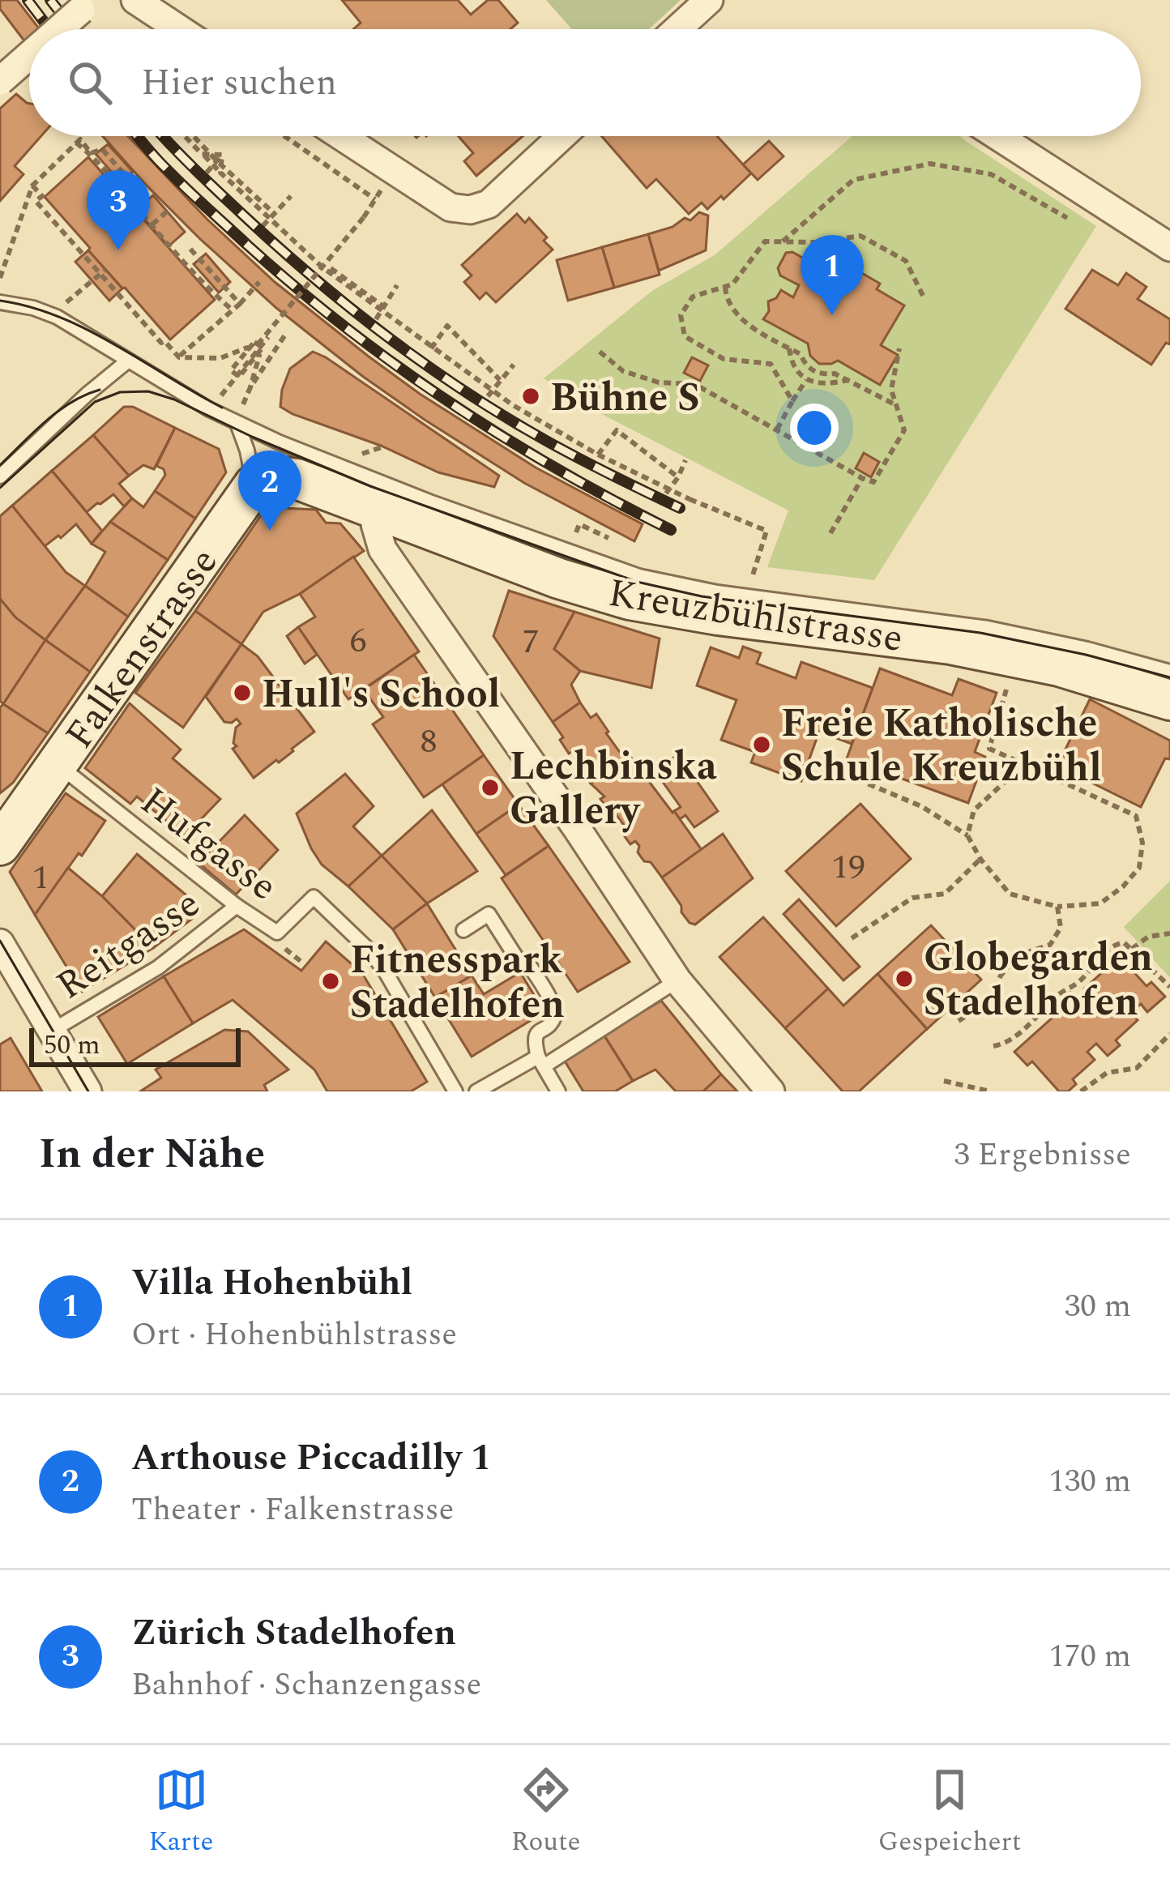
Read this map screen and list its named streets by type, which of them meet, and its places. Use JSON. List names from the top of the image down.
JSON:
{
  "streets": {
    "main road": ["Kreuzbühlstrasse", "Falkenstrasse"],
    "lane": ["Hufgasse", "Reitgasse"]
  },
  "crossings": [
    ["Kreuzbühlstrasse", "Falkenstrasse"],
    ["Falkenstrasse", "Hufgasse"],
    ["Hufgasse", "Reitgasse"]
  ],
  "places": [
    "Bühne S",
    "Hull's School",
    "Freie Katholische Schule Kreuzbühl",
    "Lechbinska Gallery",
    "Globegarden Stadelhofen",
    "Fitnesspark Stadelhofen"
  ],
  "house_numbers": [
    "6",
    "7",
    "8",
    "19",
    "1"
  ],
  "scale_bar": "50 m",
  "page": {
    "search": "Hier suchen",
    "pins": ["3", "1", "2"],
    "scale": "50 m",
    "heading": ["In der Nähe", "3 Ergebnisse"],
    "list": [
      {
        "mark": "1",
        "name": "Villa Hohenbühl",
        "note": "Ort · Hohenbühlstrasse",
        "value": "30 m"
      },
      {
        "mark": "2",
        "name": "Arthouse Piccadilly 1",
        "note": "Theater · Falkenstrasse",
        "value": "130 m"
      },
      {
        "mark": "3",
        "name": "Zürich Stadelhofen",
        "note": "Bahnhof · Schanzengasse",
        "value": "170 m"
      }
    ],
    "nav": ["Karte", "Route", "Gespeichert"]
  }
}
